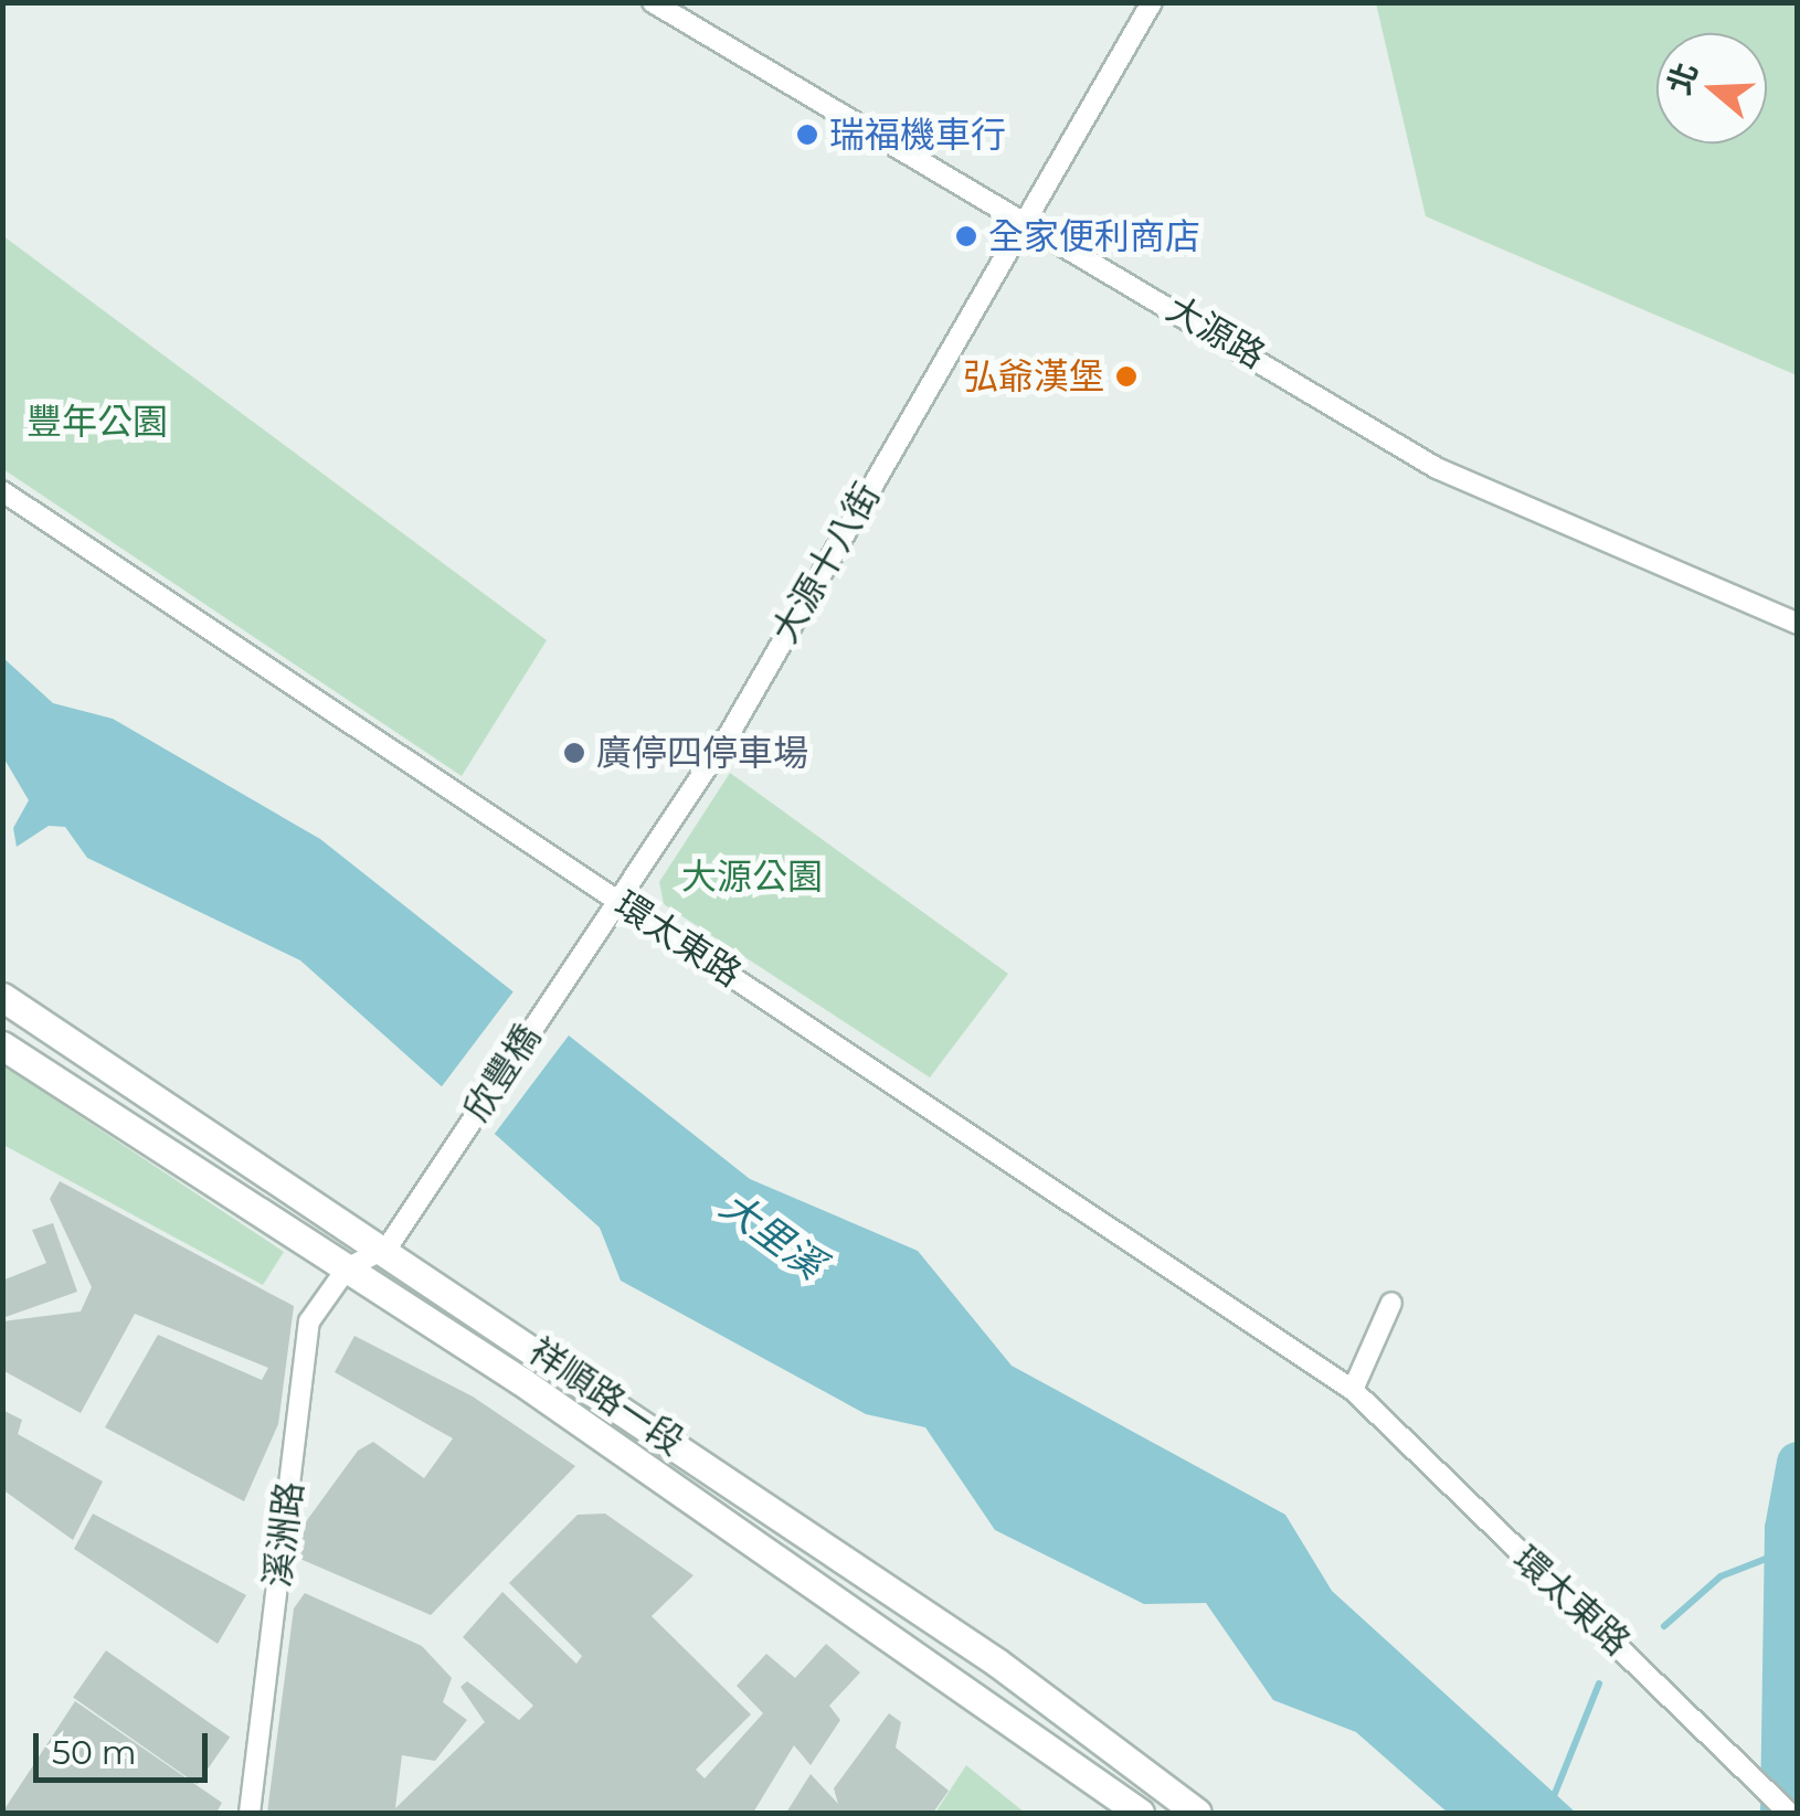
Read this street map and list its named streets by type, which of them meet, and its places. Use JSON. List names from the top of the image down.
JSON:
{
  "streets": {
    "street": [
      "大源路",
      "大源十八街",
      "環太東路",
      "欣豐橋",
      "祥順路一段",
      "溪洲路"
    ]
  },
  "crossings": [
    ["大源路", "大源十八街"],
    ["大源十八街", "環太東路"],
    ["大源十八街", "欣豐橋"],
    ["環太東路", "欣豐橋"],
    ["欣豐橋", "祥順路一段"],
    ["祥順路一段", "溪洲路"]
  ],
  "water": ["大里溪"],
  "parks": ["豐年公園", "大源公園"],
  "places": [
    "瑞福機車行",
    "全家便利商店",
    "弘爺漢堡",
    "廣停四停車場"
  ],
  "scale_bar": "50 m",
  "north": "left"
}
